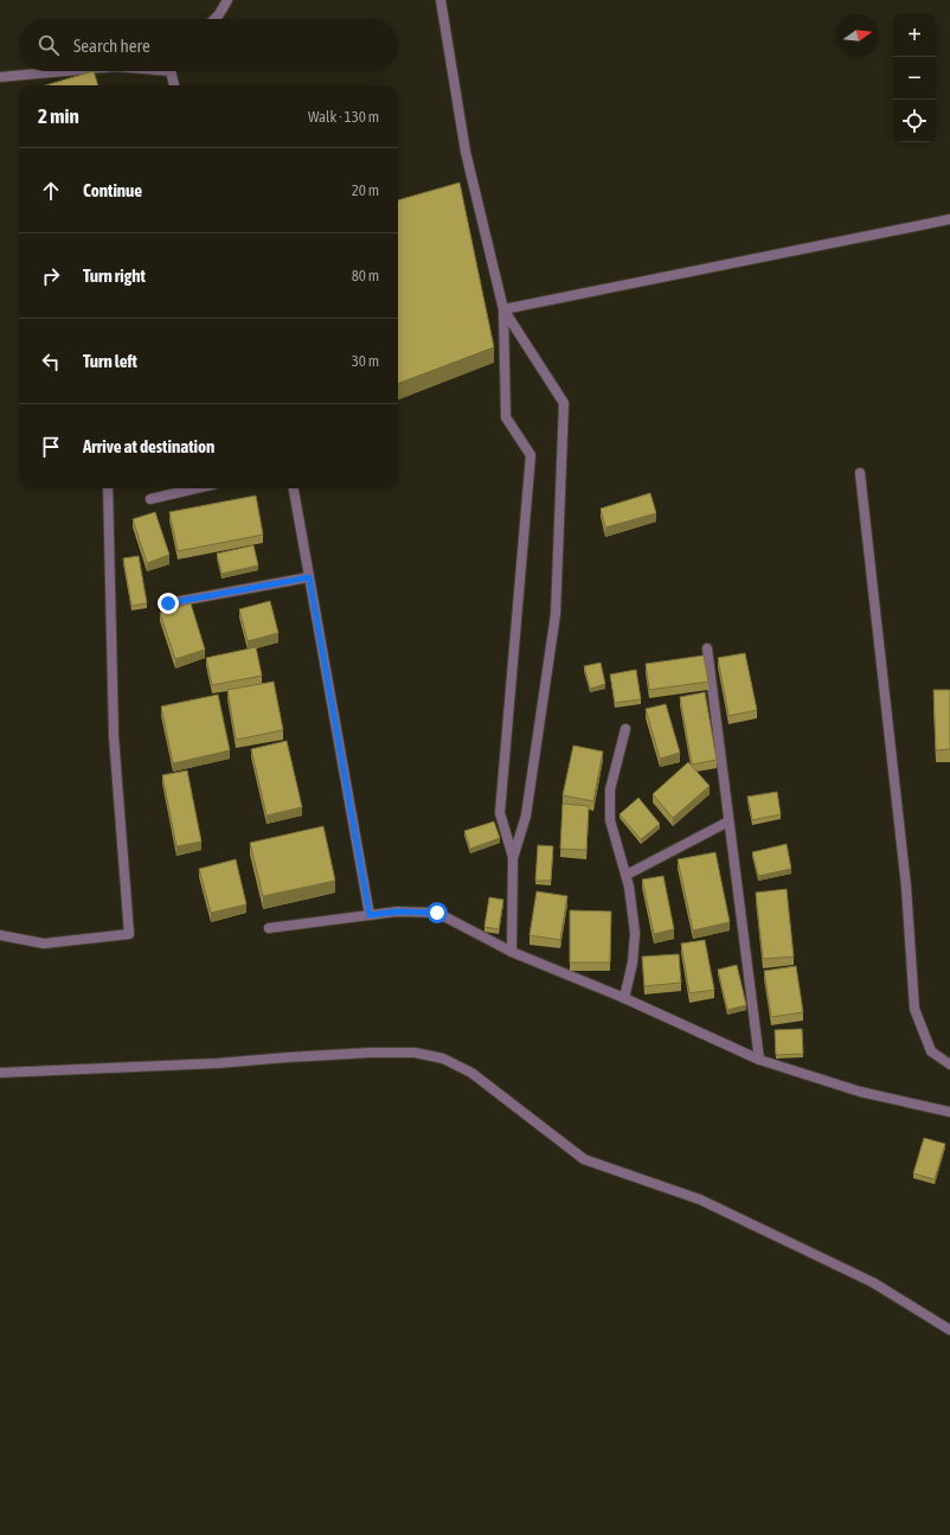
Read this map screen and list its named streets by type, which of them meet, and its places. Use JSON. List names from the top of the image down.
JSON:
{
  "north": "right",
  "page": {
    "map_buttons": ["+", "−"],
    "search": "Search here",
    "heading": ["2 min", "Walk · 130 m"],
    "list": [
      ["Continue", "20 m"],
      ["Turn right", "80 m"],
      ["Turn left", "30 m"],
      "Arrive at destination"
    ]
  }
}
